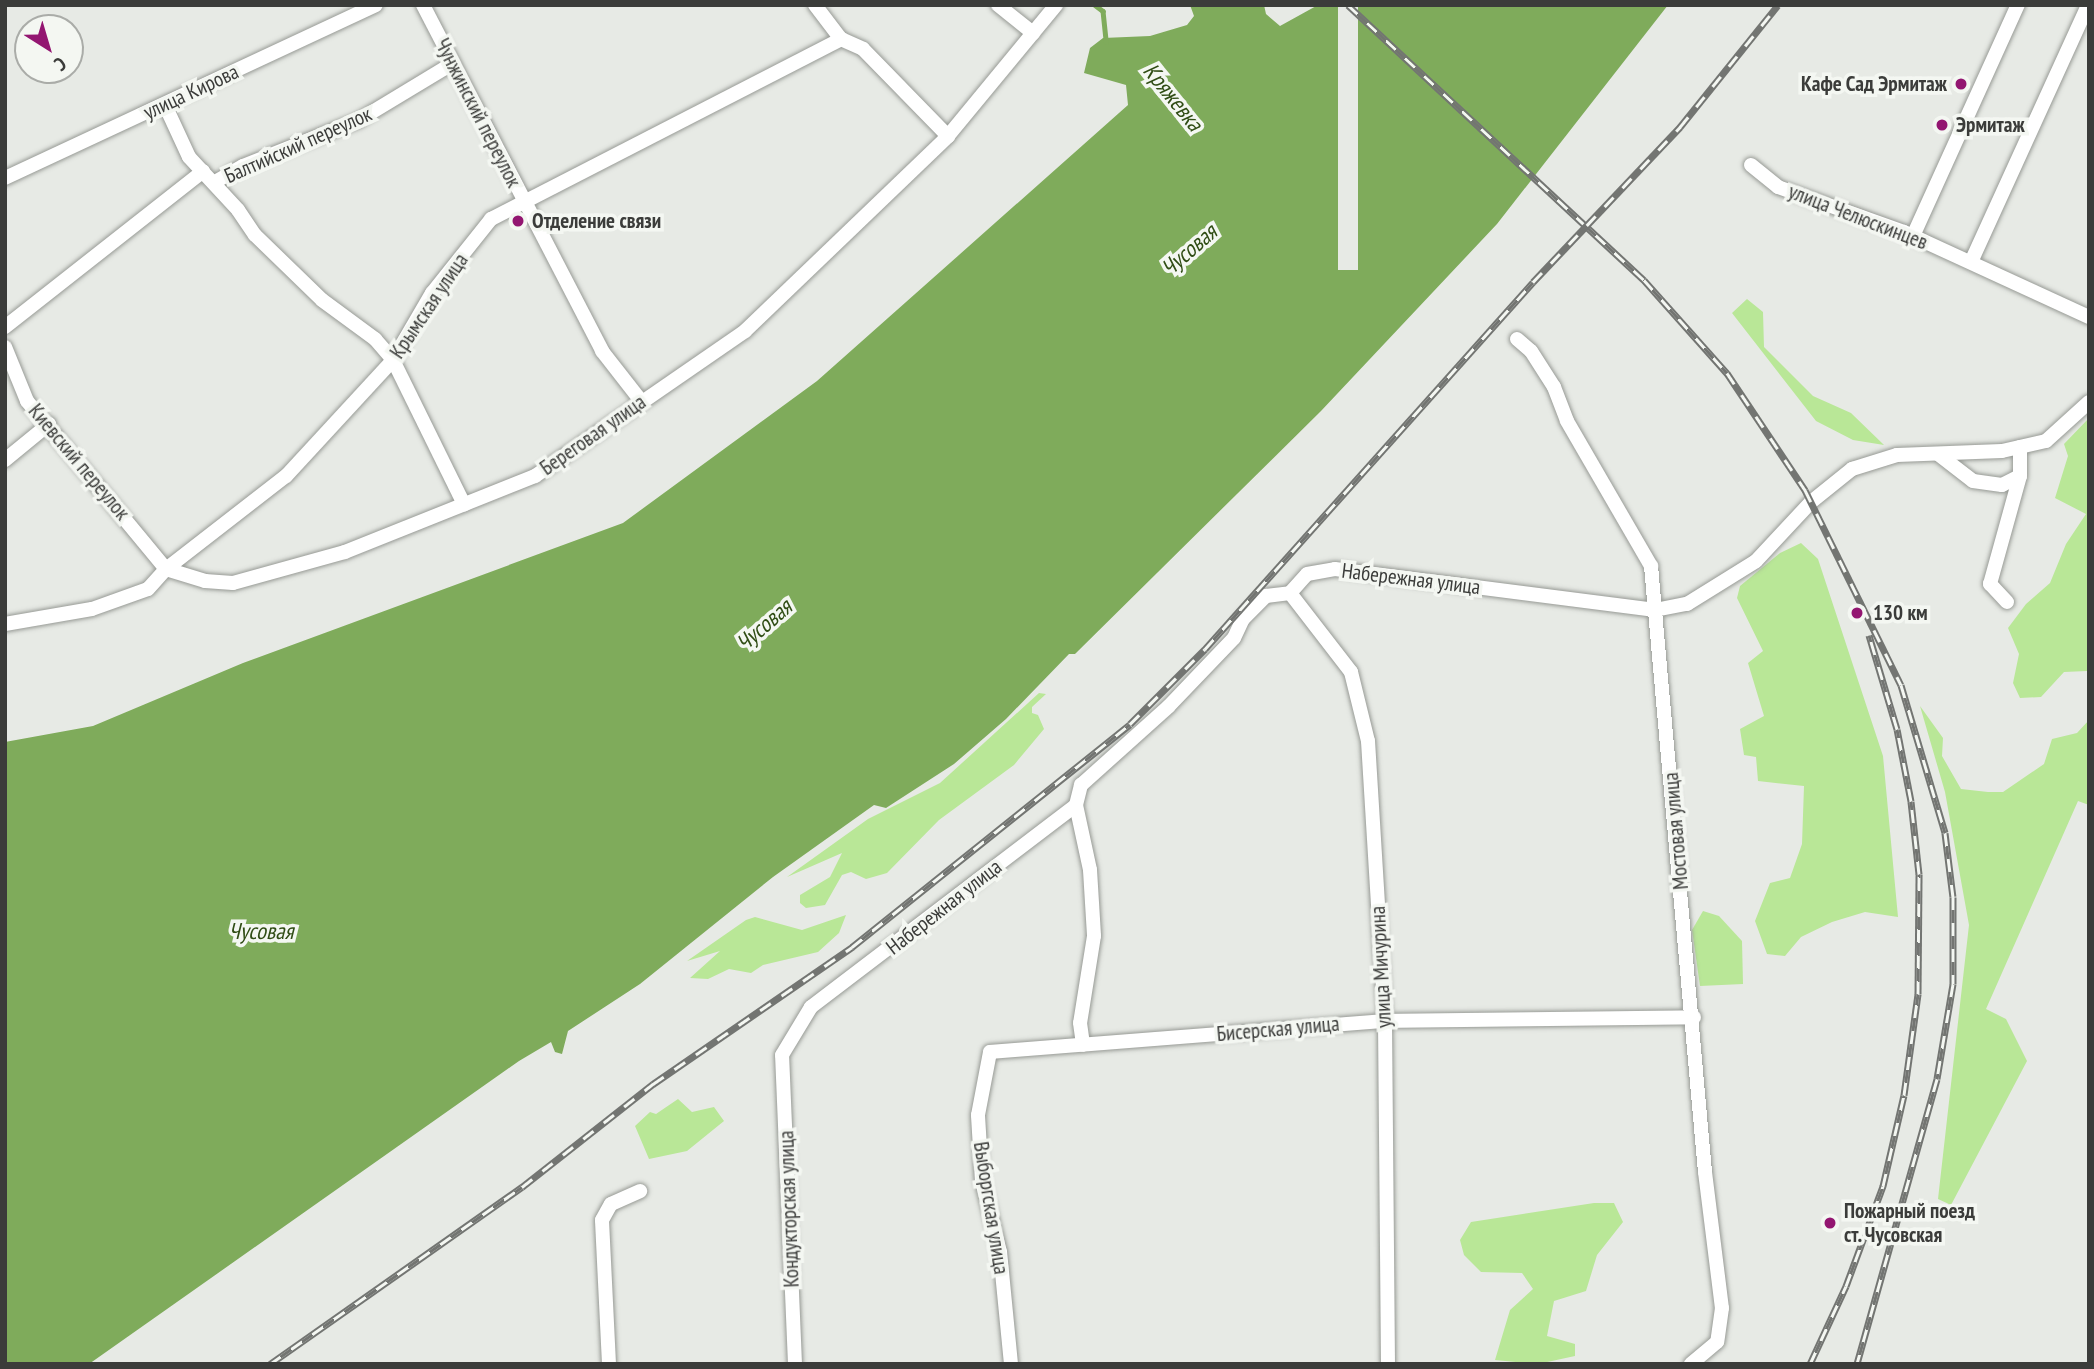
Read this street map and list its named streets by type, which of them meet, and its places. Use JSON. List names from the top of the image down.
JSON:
{
  "streets": {
    "street": [
      "улица Кирова",
      "Чунжинский переулок",
      "Балтийский переулок",
      "улица Челюскинцев",
      "Крымская улица",
      "Береговая улица",
      "Киевский переулок",
      "Набережная улица",
      "Мостовая улица",
      "улица Мичурина",
      "Бисерская улица",
      "Выборгская улица",
      "Кондукторская улица"
    ]
  },
  "crossings": [
    ["улица Кирова", "Балтийский переулок"],
    ["Чунжинский переулок", "Балтийский переулок"],
    ["Чунжинский переулок", "Крымская улица"],
    ["Чунжинский переулок", "Береговая улица"],
    ["Балтийский переулок", "Крымская улица"],
    ["Балтийский переулок", "Береговая улица"],
    ["Крымская улица", "Береговая улица"],
    ["Крымская улица", "Киевский переулок"],
    ["Береговая улица", "Киевский переулок"],
    ["Набережная улица", "Мостовая улица"],
    ["Набережная улица", "улица Мичурина"],
    ["Набережная улица", "Кондукторская улица"],
    ["Мостовая улица", "Бисерская улица"],
    ["улица Мичурина", "Бисерская улица"],
    ["Бисерская улица", "Выборгская улица"]
  ],
  "water": ["Кряжевка", "Чусовая"],
  "places": [
    "Кафе Сад Эрмитаж",
    "Эрмитаж",
    "Отделение связи",
    "130 км",
    "Пожарный поезд ст. Чусовская"
  ],
  "north": "bottom right"
}
